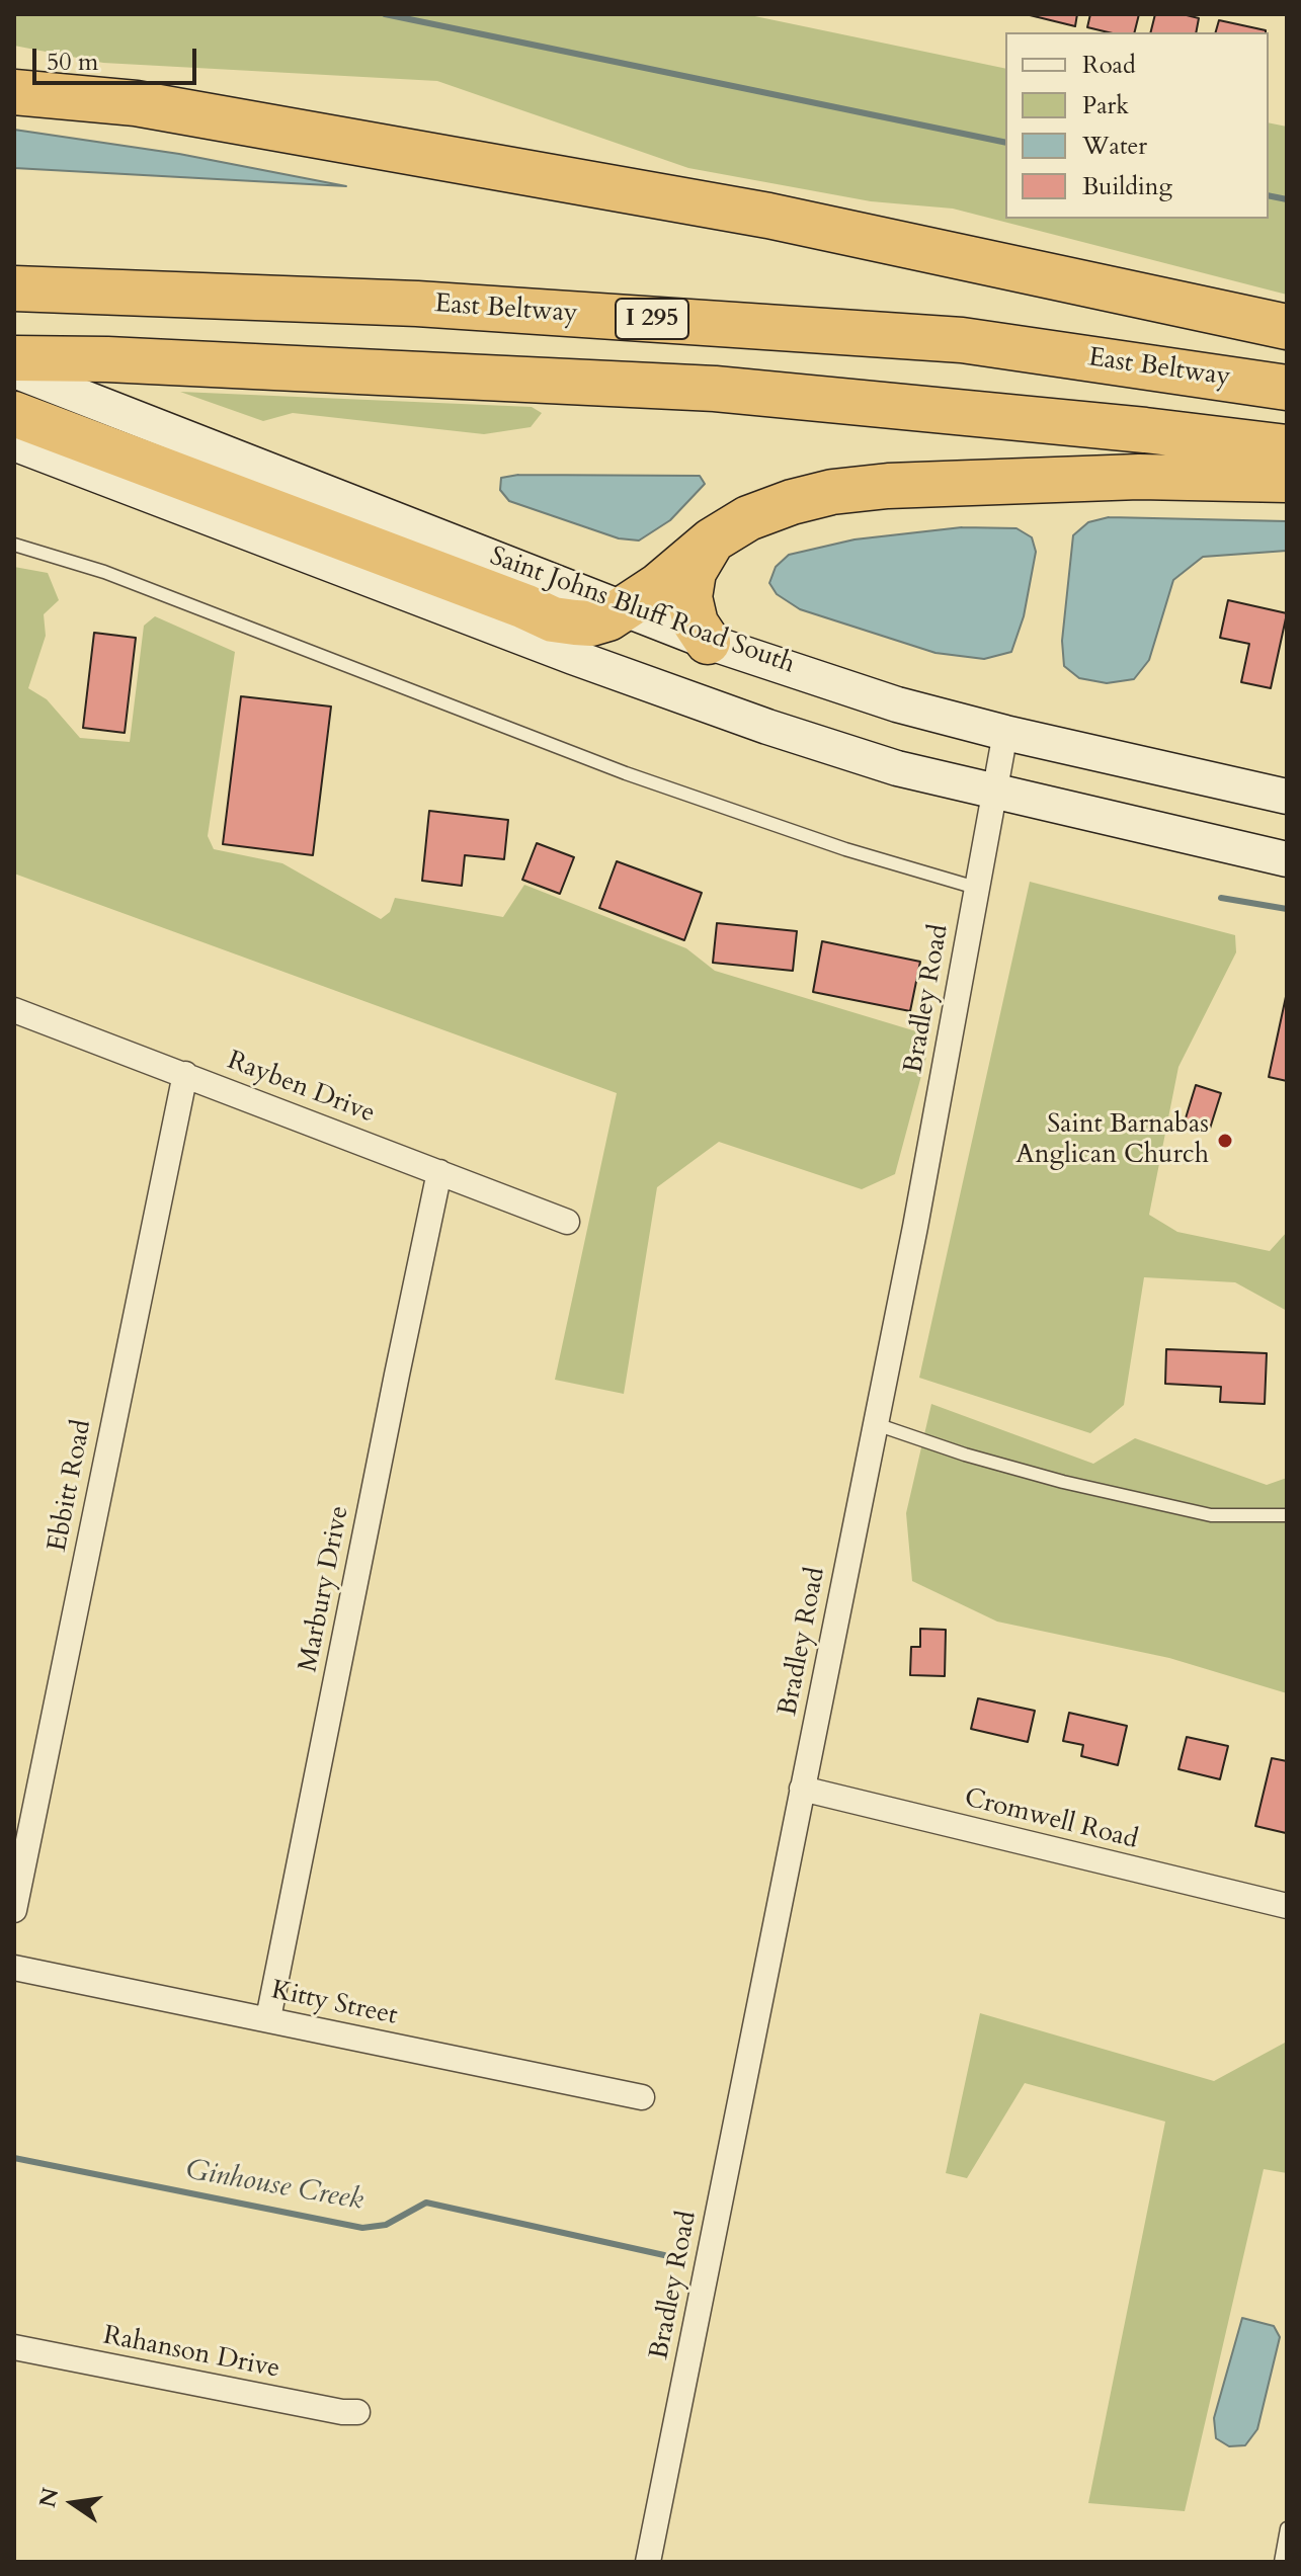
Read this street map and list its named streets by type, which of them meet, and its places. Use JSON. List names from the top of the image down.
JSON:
{
  "streets": {
    "highway": ["East Beltway", "I 295"],
    "main road": ["Saint Johns Bluff Road South"],
    "street": [
      "Bradley Road",
      "Rayben Drive",
      "Ebbitt Road",
      "Marbury Drive",
      "Cromwell Road",
      "Kitty Street",
      "Rahanson Drive"
    ]
  },
  "crossings": [
    ["Saint Johns Bluff Road South", "Bradley Road"],
    ["Bradley Road", "Cromwell Road"],
    ["Rayben Drive", "Ebbitt Road"],
    ["Rayben Drive", "Marbury Drive"],
    ["Marbury Drive", "Kitty Street"]
  ],
  "water": ["Ginhouse Creek"],
  "places": ["Saint Barnabas Anglican Church"],
  "legend": [
    "Road",
    "Park",
    "Water",
    "Building"
  ],
  "scale_bar": "50 m",
  "north": "left"
}
